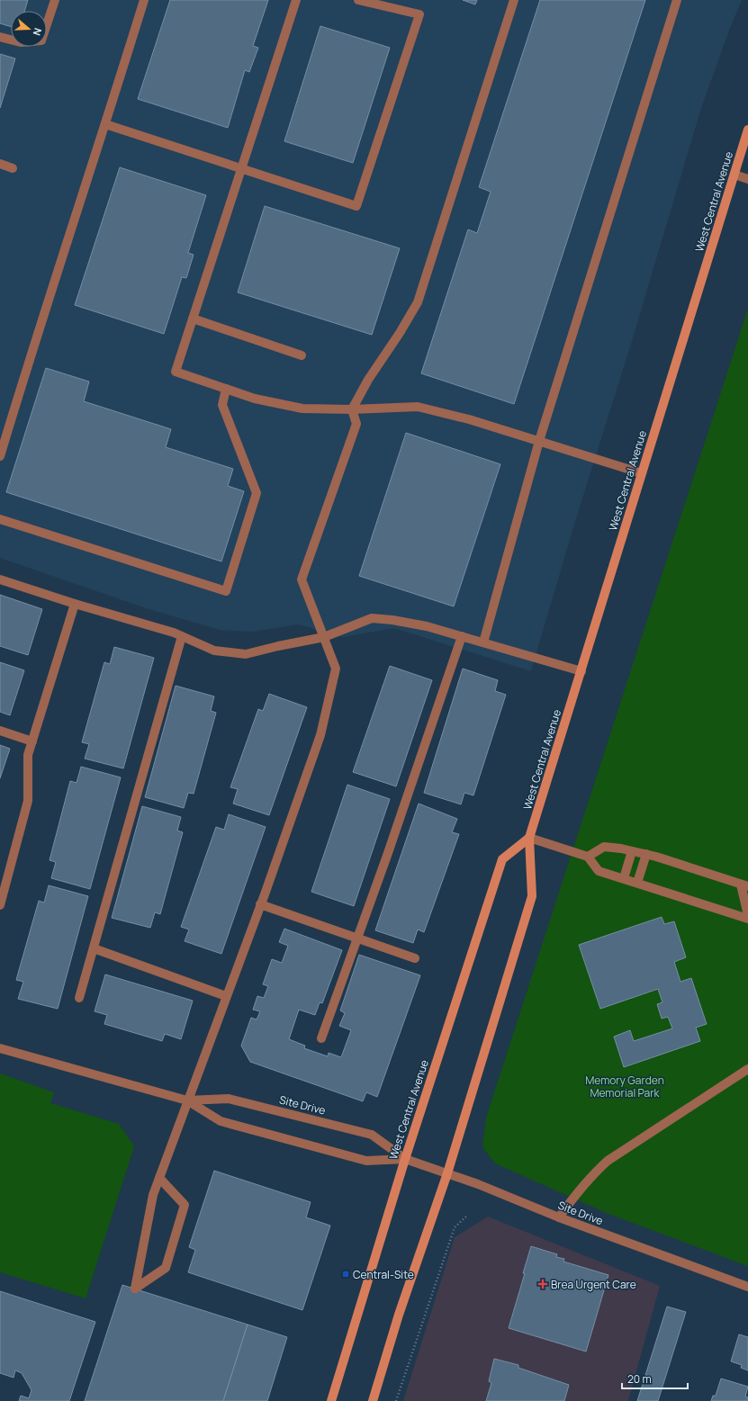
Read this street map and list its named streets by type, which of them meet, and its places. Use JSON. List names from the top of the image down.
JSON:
{
  "streets": {
    "main road": ["West Central Avenue"],
    "street": ["Site Drive"]
  },
  "crossings": [
    ["West Central Avenue", "Site Drive"]
  ],
  "parks": ["Memory Garden Memorial Park"],
  "places": {
    "transit": ["Central-Site"],
    "health": ["Brea Urgent Care"]
  },
  "scale_bar": "20 m",
  "north": "right"
}
